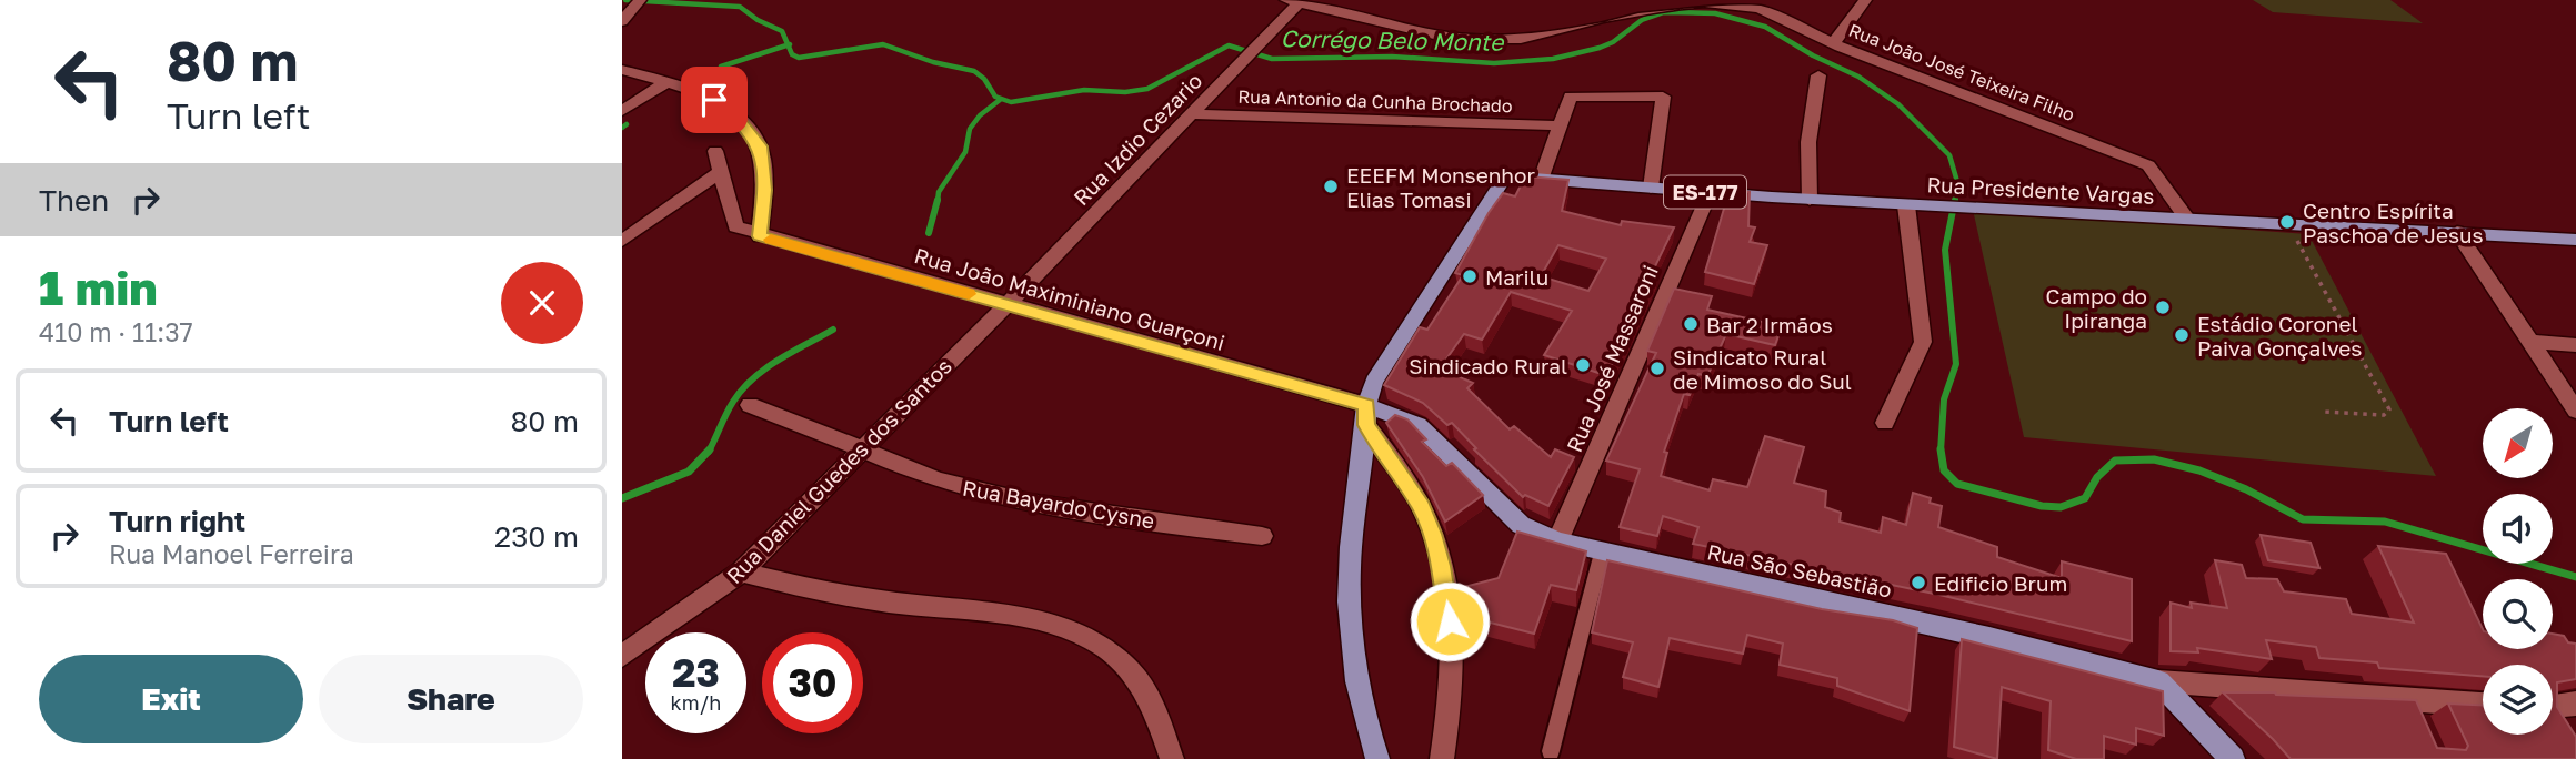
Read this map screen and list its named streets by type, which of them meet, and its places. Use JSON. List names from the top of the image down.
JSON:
{
  "streets": {
    "main road": ["Rua Presidente Vargas", "ES-177", "Rua São Sebastião"],
    "street": [
      "Rua João José Teixeira Filho",
      "Rua Antonio da Cunha Brochado",
      "Rua Izdio Cezario",
      "Rua João Maximiniano Guarçoni",
      "Rua José Massaroni",
      "Rua Daniel Guedes dos Santos",
      "Rua Bayardo Cysne"
    ]
  },
  "crossings": [
    ["Rua João José Teixeira Filho", "Rua Izdio Cezario"],
    ["Rua João José Teixeira Filho", "Rua Presidente Vargas"],
    ["Rua Antonio da Cunha Brochado", "Rua Izdio Cezario"],
    ["Rua Izdio Cezario", "Rua Daniel Guedes dos Santos"],
    ["Rua Presidente Vargas", "ES-177"],
    ["Rua Presidente Vargas", "Rua João Maximiniano Guarçoni"],
    ["Rua Presidente Vargas", "Rua José Massaroni"],
    ["Rua Presidente Vargas", "Rua São Sebastião"],
    ["ES-177", "Rua João Maximiniano Guarçoni"],
    ["ES-177", "Rua São Sebastião"],
    ["Rua João Maximiniano Guarçoni", "Rua São Sebastião"],
    ["Rua José Massaroni", "Rua São Sebastião"],
    ["Rua Daniel Guedes dos Santos", "Rua Bayardo Cysne"]
  ],
  "water": ["Corrégo Belo Monte"],
  "places": [
    "EEEFM Monsenhor Elias Tomasi",
    "Centro Espírita Paschoa de Jesus",
    "Marilu",
    "Campo do Ipiranga",
    "Bar 2 Irmãos",
    "Estádio Coronel Paiva Gonçalves",
    "Sindicado Rural",
    "Sindicato Rural de Mimoso do Sul",
    "Edificio Brum"
  ],
  "north": "bottom left",
  "page": {
    "turn": ["80 m", "Turn left"],
    "then": "Then",
    "heading": ["1 min", "410 m · 11:37"],
    "list": [
      {
        "name": "Turn left",
        "value": "80 m"
      },
      {
        "name": "Turn right",
        "note": "Rua Manoel Ferreira",
        "value": "230 m"
      }
    ],
    "speed": "23 km/h",
    "limit": "30",
    "buttons": ["Exit", "Share"]
  }
}
